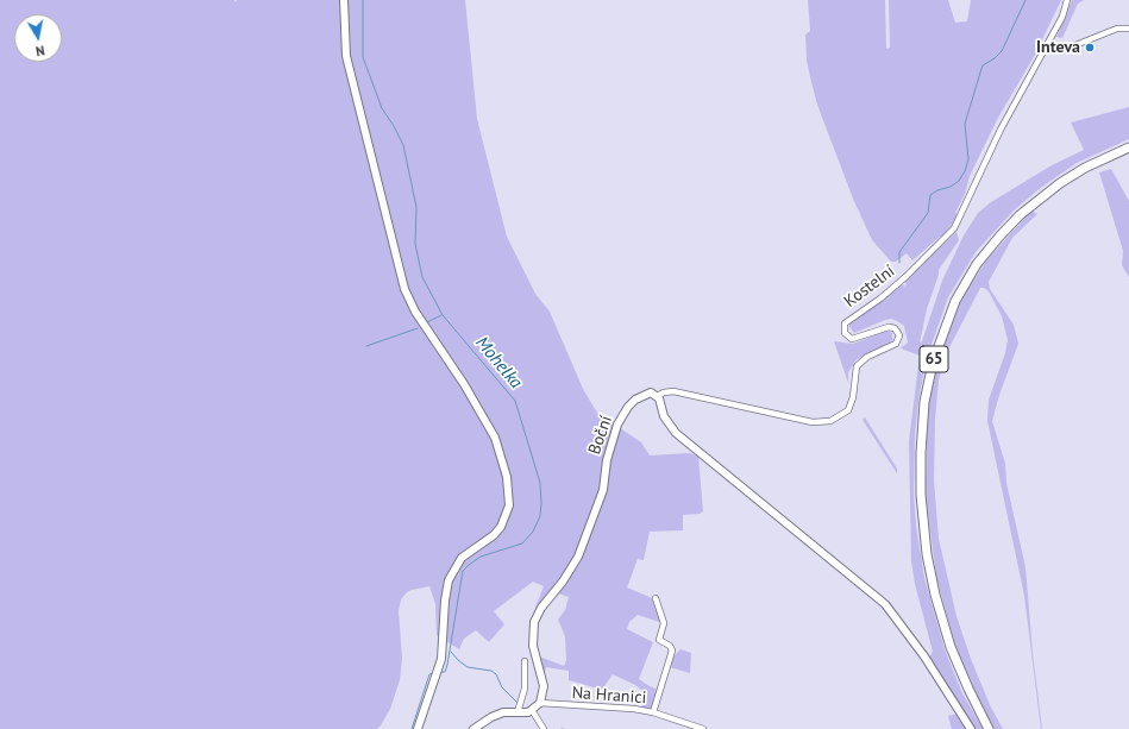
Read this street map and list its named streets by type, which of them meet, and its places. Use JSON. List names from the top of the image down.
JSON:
{
  "streets": {
    "main road": ["65"],
    "street": ["Kostelní", "Boční", "Na Hranici"]
  },
  "crossings": [
    ["Kostelní", "Boční"],
    ["Boční", "Na Hranici"]
  ],
  "water": ["Mohelka"],
  "places": ["Inteva"],
  "north": "bottom"
}
